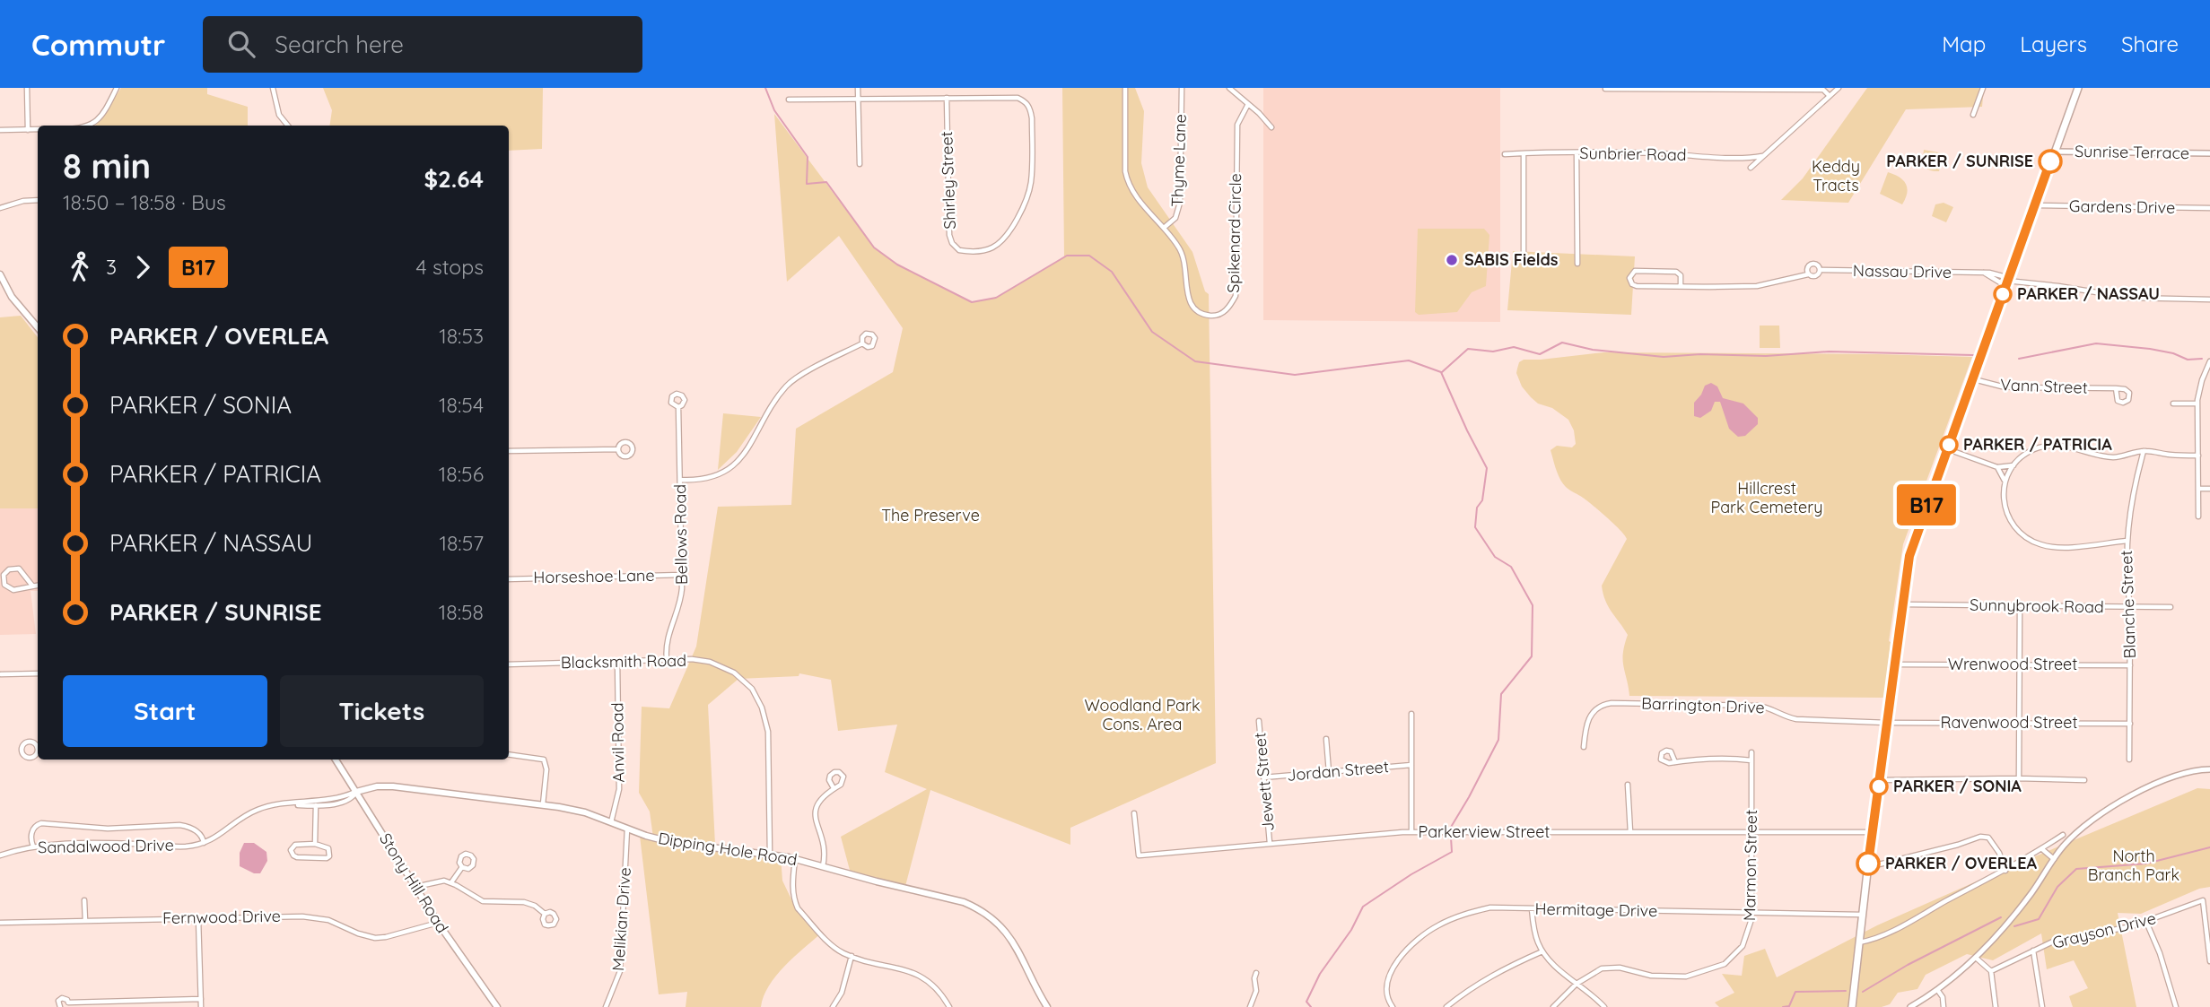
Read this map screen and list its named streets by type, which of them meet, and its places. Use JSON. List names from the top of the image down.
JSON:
{
  "streets": {
    "main road": ["Dipping Hole Road", "Stony Hill Road"],
    "street": [
      "Sunrise Terrace",
      "Sunbrier Road",
      "Thyme Lane",
      "Shirley Street",
      "Gardens Drive",
      "Spikenard Circle",
      "Nassau Drive",
      "Vann Street",
      "Bellows Road",
      "Horseshoe Lane",
      "Blanche Street",
      "Sunnybrook Road",
      "Blacksmith Road",
      "Wrenwood Street",
      "Barrington Drive",
      "Ravenwood Street",
      "Anvil Road",
      "Jordan Street",
      "Jewett Street",
      "Parkerview Street",
      "Sandalwood Drive",
      "Marmon Street",
      "Hermitage Drive",
      "Fernwood Drive",
      "Melikian Drive",
      "Grayson Drive"
    ]
  },
  "crossings": [
    ["Thyme Lane", "Spikenard Circle"],
    ["Bellows Road", "Horseshoe Lane"],
    ["Bellows Road", "Blacksmith Road"],
    ["Blanche Street", "Sunnybrook Road"],
    ["Blanche Street", "Wrenwood Street"],
    ["Blanche Street", "Ravenwood Street"],
    ["Blacksmith Road", "Anvil Road"],
    ["Blacksmith Road", "Dipping Hole Road"],
    ["Barrington Drive", "Ravenwood Street"],
    ["Anvil Road", "Dipping Hole Road"],
    ["Jordan Street", "Jewett Street"],
    ["Jewett Street", "Parkerview Street"],
    ["Parkerview Street", "Marmon Street"],
    ["Dipping Hole Road", "Stony Hill Road"],
    ["Dipping Hole Road", "Melikian Drive"],
    ["Marmon Street", "Hermitage Drive"],
    ["Stony Hill Road", "Fernwood Drive"]
  ],
  "parks": [
    "Keddy Tracts",
    "Hillcrest Park Cemetery",
    "The Preserve",
    "Woodland Park Cons. Area",
    "North Branch Park"
  ],
  "places": [
    "PARKER / SUNRISE",
    "SABIS Fields",
    "PARKER / NASSAU",
    "PARKER / PATRICIA",
    "PARKER / SONIA",
    "PARKER / OVERLEA"
  ],
  "lines": ["bus line B17"],
  "page": {
    "header": "Commutr",
    "search": "Search here",
    "nav": ["Map", "Layers", "Share"],
    "on_map": "B17",
    "heading": ["8 min", "18:50 – 18:58 · Bus", "$2.64"],
    "legs": ["3", "B17", "4 stops"],
    "list": [
      {
        "name": "PARKER / OVERLEA",
        "value": "18:53"
      },
      {
        "name": "PARKER / SONIA",
        "value": "18:54"
      },
      {
        "name": "PARKER / PATRICIA",
        "value": "18:56"
      },
      {
        "name": "PARKER / NASSAU",
        "value": "18:57"
      },
      {
        "name": "PARKER / SUNRISE",
        "value": "18:58"
      }
    ],
    "buttons": ["Start", "Tickets"]
  }
}
